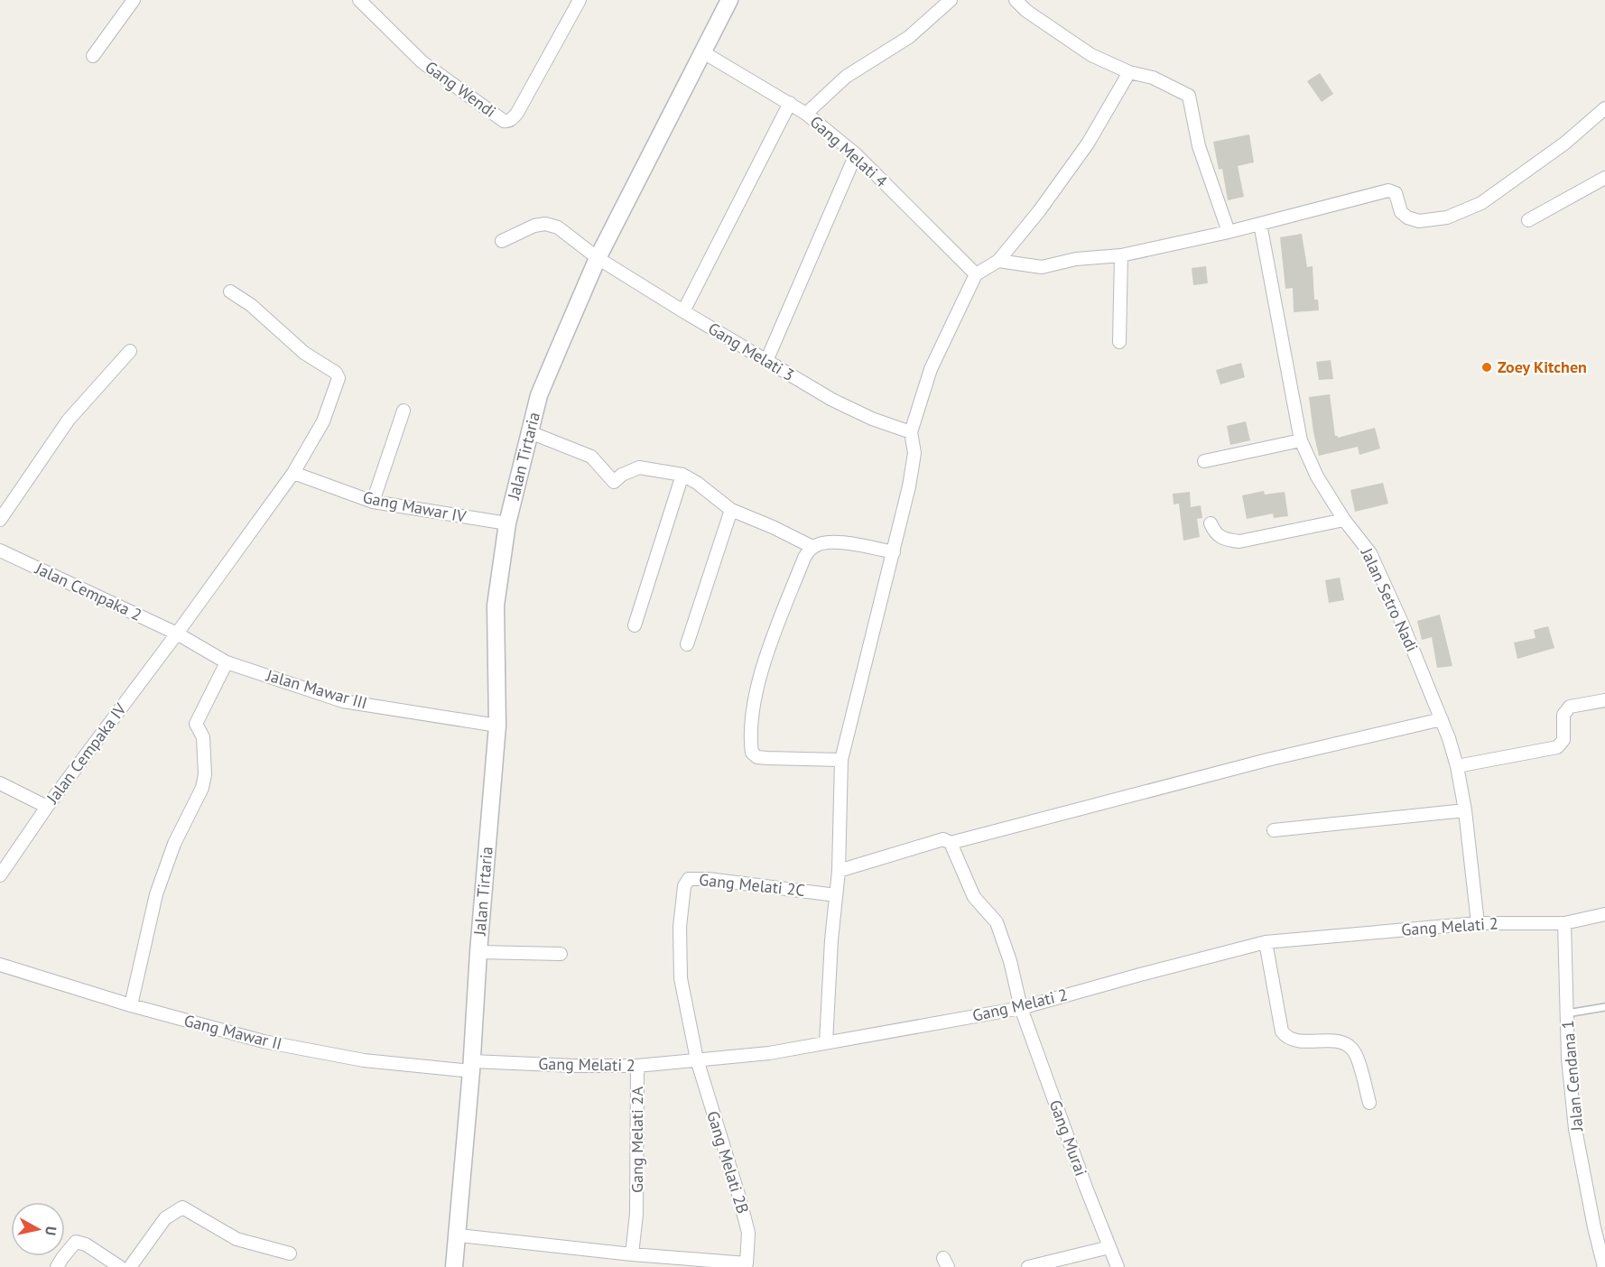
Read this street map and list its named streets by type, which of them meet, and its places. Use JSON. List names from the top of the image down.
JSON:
{
  "streets": {
    "street": [
      "Gang Wendi",
      "Gang Melati 4",
      "Gang Melati 3",
      "Jalan Tirtaria",
      "Gang Mawar IV",
      "Jalan Cempaka 2",
      "Jalan Setro Nadi",
      "Jalan Mawar III",
      "Jalan Cempaka IV",
      "Gang Melati 2C",
      "Gang Melati 2",
      "Gang Mawar II",
      "Jalan Cendana 1",
      "Gang Murai",
      "Gang Melati 2A",
      "Gang Melati 2B"
    ]
  },
  "crossings": [
    ["Gang Melati 4", "Jalan Tirtaria"],
    ["Gang Melati 3", "Jalan Tirtaria"],
    ["Jalan Tirtaria", "Gang Mawar IV"],
    ["Jalan Tirtaria", "Jalan Mawar III"],
    ["Jalan Tirtaria", "Gang Melati 2"],
    ["Jalan Tirtaria", "Gang Mawar II"],
    ["Gang Mawar IV", "Jalan Cempaka IV"],
    ["Jalan Cempaka 2", "Jalan Mawar III"],
    ["Jalan Cempaka 2", "Jalan Cempaka IV"],
    ["Jalan Setro Nadi", "Gang Melati 2"],
    ["Jalan Mawar III", "Jalan Cempaka IV"],
    ["Gang Melati 2C", "Gang Melati 2"],
    ["Gang Melati 2C", "Gang Melati 2B"],
    ["Gang Melati 2", "Gang Mawar II"],
    ["Gang Melati 2", "Jalan Cendana 1"],
    ["Gang Melati 2", "Gang Murai"],
    ["Gang Melati 2", "Gang Melati 2A"],
    ["Gang Melati 2", "Gang Melati 2B"]
  ],
  "places": ["Zoey Kitchen"],
  "north": "right"
}
